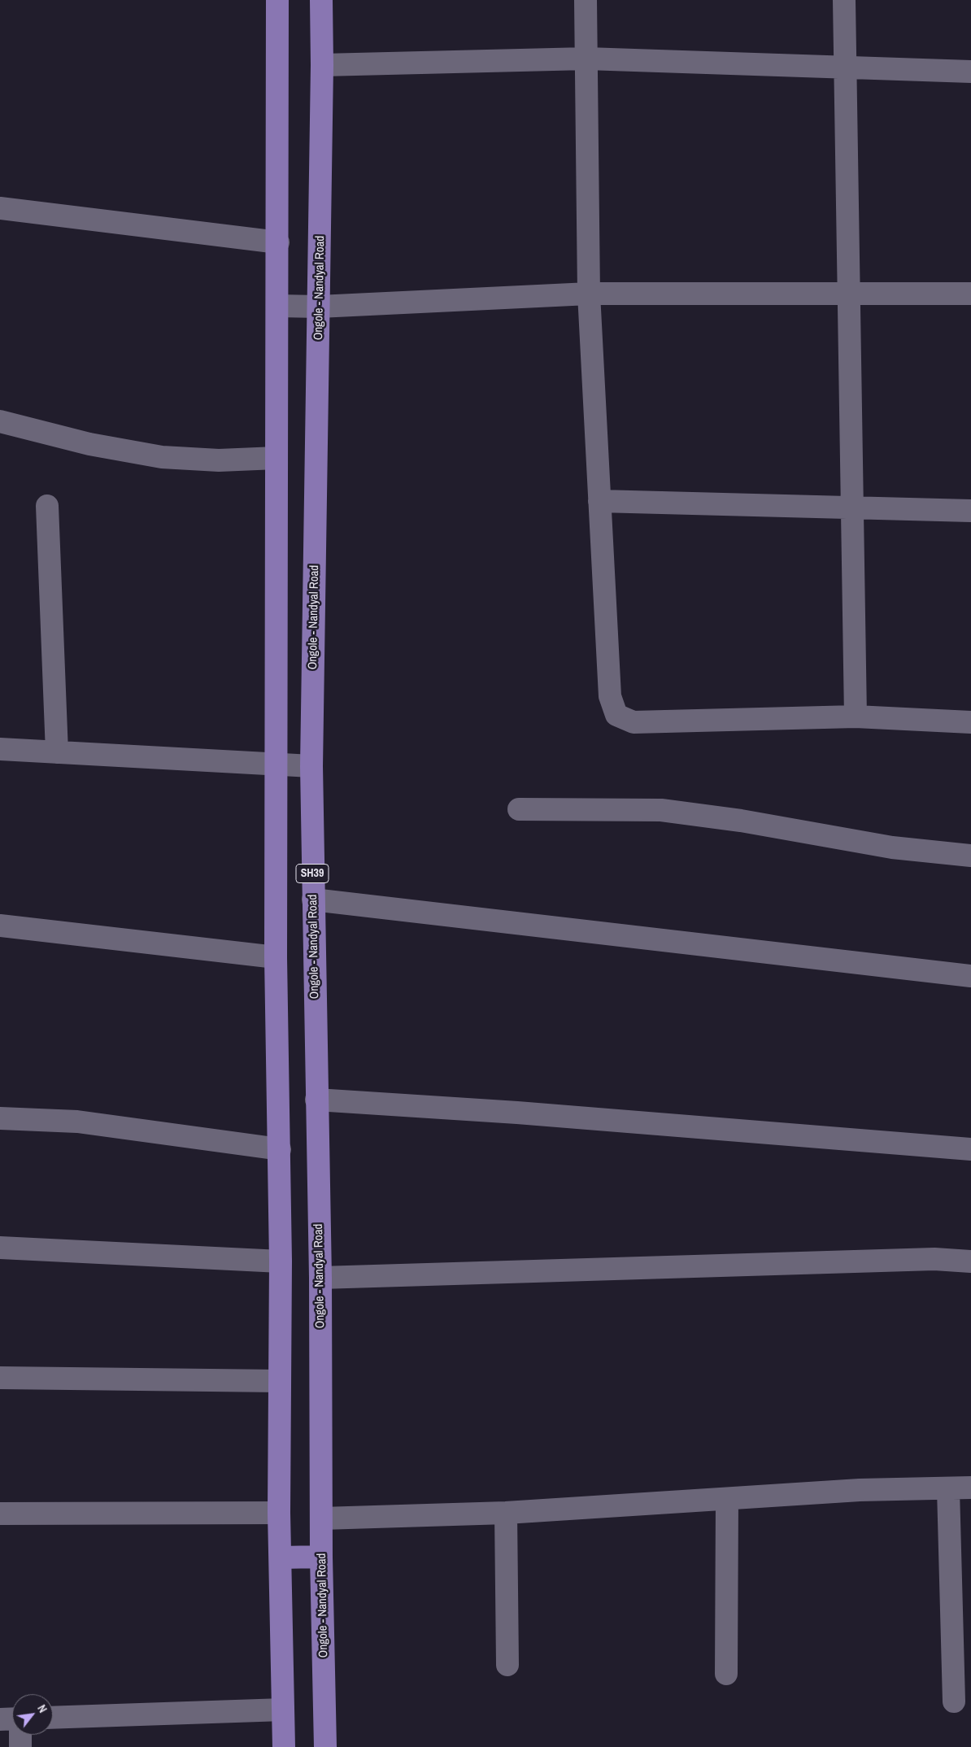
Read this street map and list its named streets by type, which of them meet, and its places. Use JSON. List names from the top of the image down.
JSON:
{
  "streets": {
    "main road": ["Ongole - Nandyal Road", "SH39"]
  },
  "north": "top right"
}
